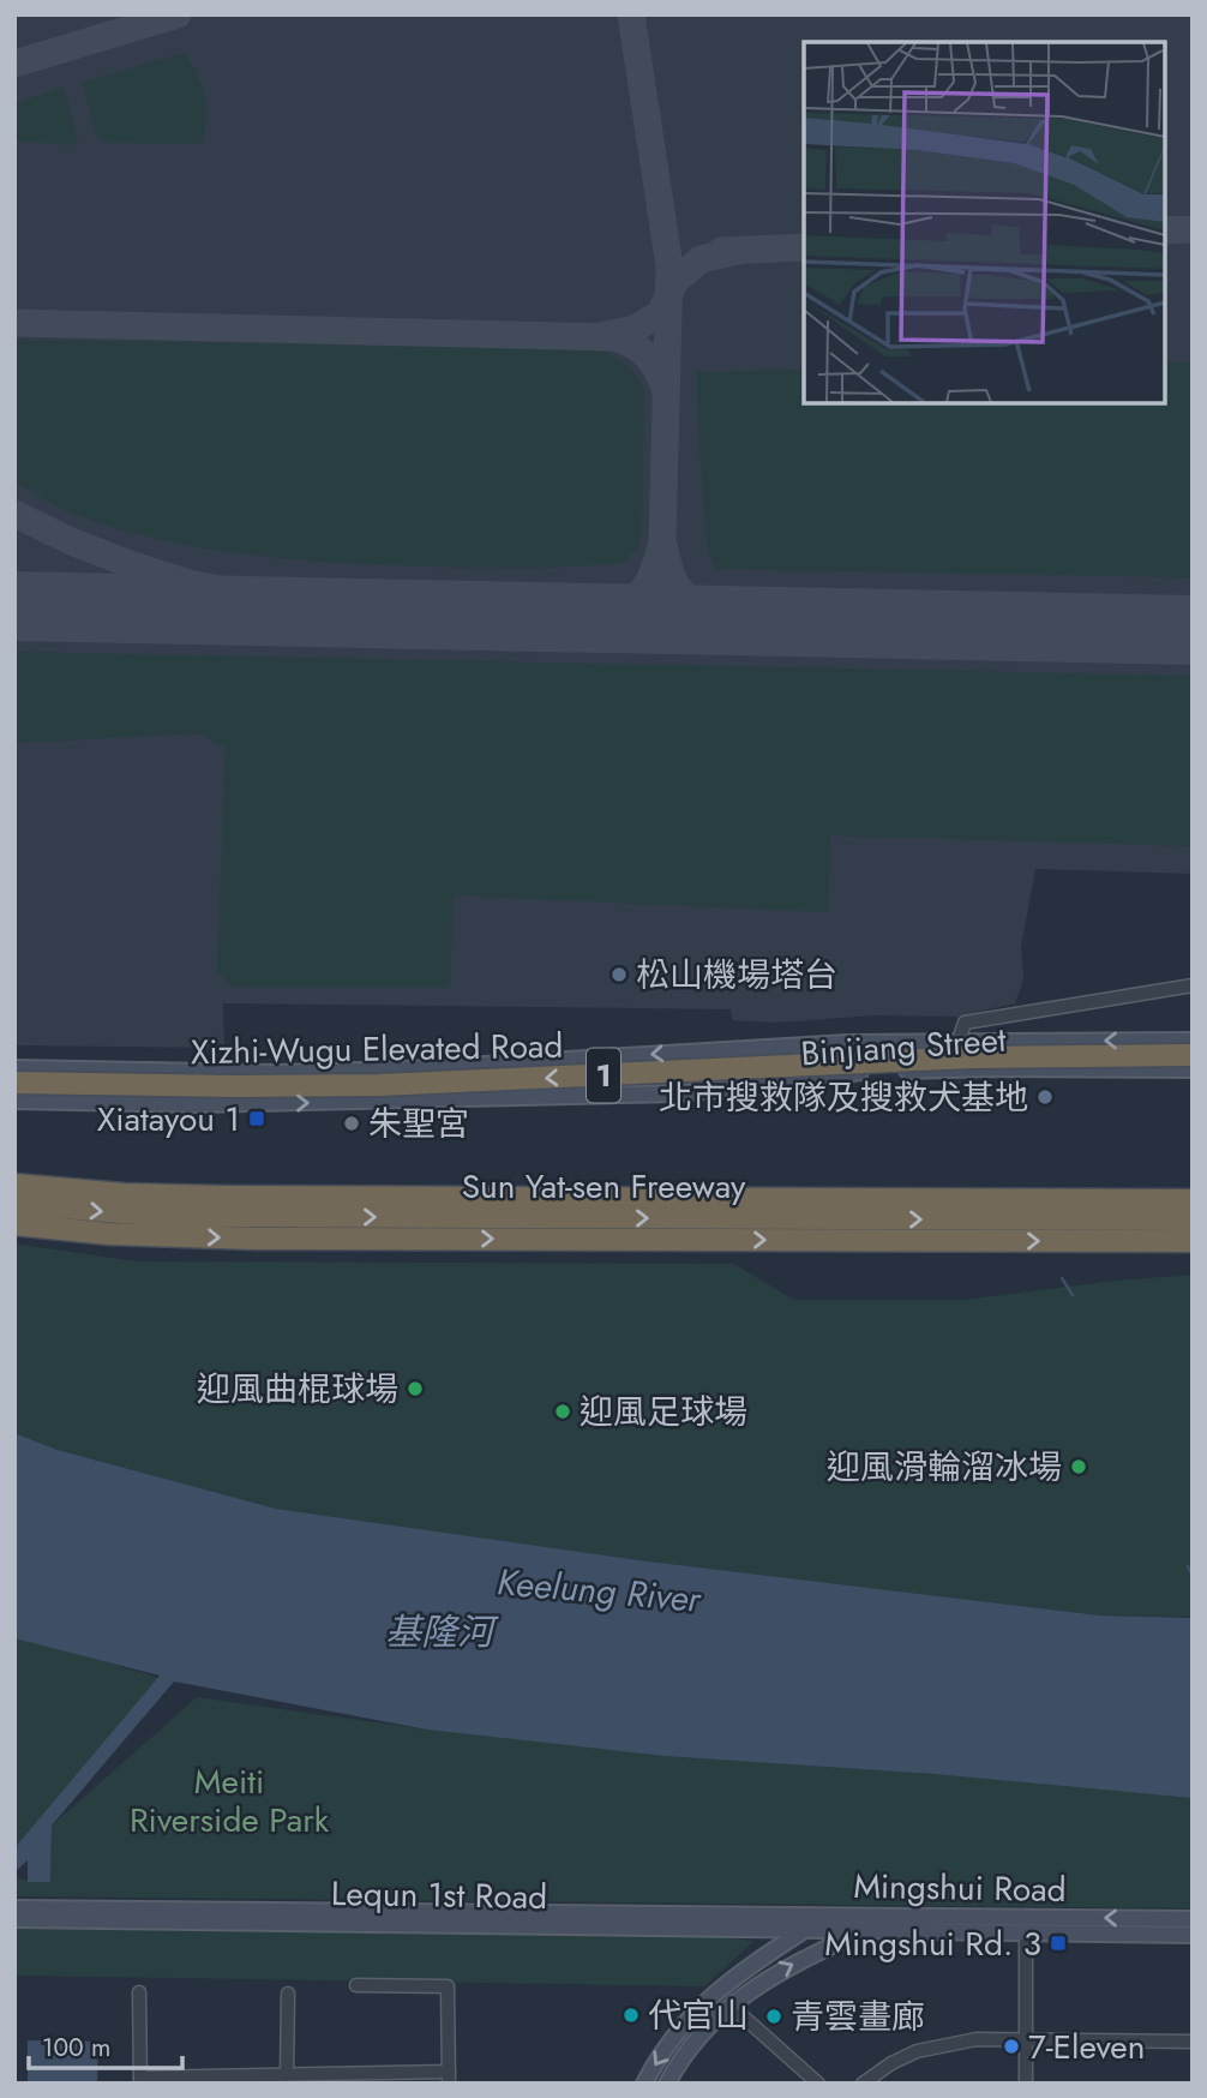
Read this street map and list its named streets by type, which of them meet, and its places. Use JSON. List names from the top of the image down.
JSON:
{
  "streets": {
    "highway": ["Xizhi-Wugu Elevated Road", "1", "Sun Yat-sen Freeway"],
    "main road": ["Binjiang Street", "Mingshui Road", "Lequn 1st Road"]
  },
  "crossings": [
    ["Mingshui Road", "Lequn 1st Road"]
  ],
  "water": ["Keelung River", "基隆河"],
  "parks": ["Meiti Riverside Park"],
  "places": {
    "other": [
      "松山機場塔台",
      "北市搜救隊及搜救犬基地",
      "朱聖宮",
      "迎風曲棍球場",
      "迎風足球場",
      "迎風滑輪溜冰場",
      "代官山",
      "青雲畫廊",
      "7-Eleven"
    ],
    "transit": ["Xiatayou 1", "Mingshui Rd. 3"]
  },
  "scale_bar": "100 m"
}
